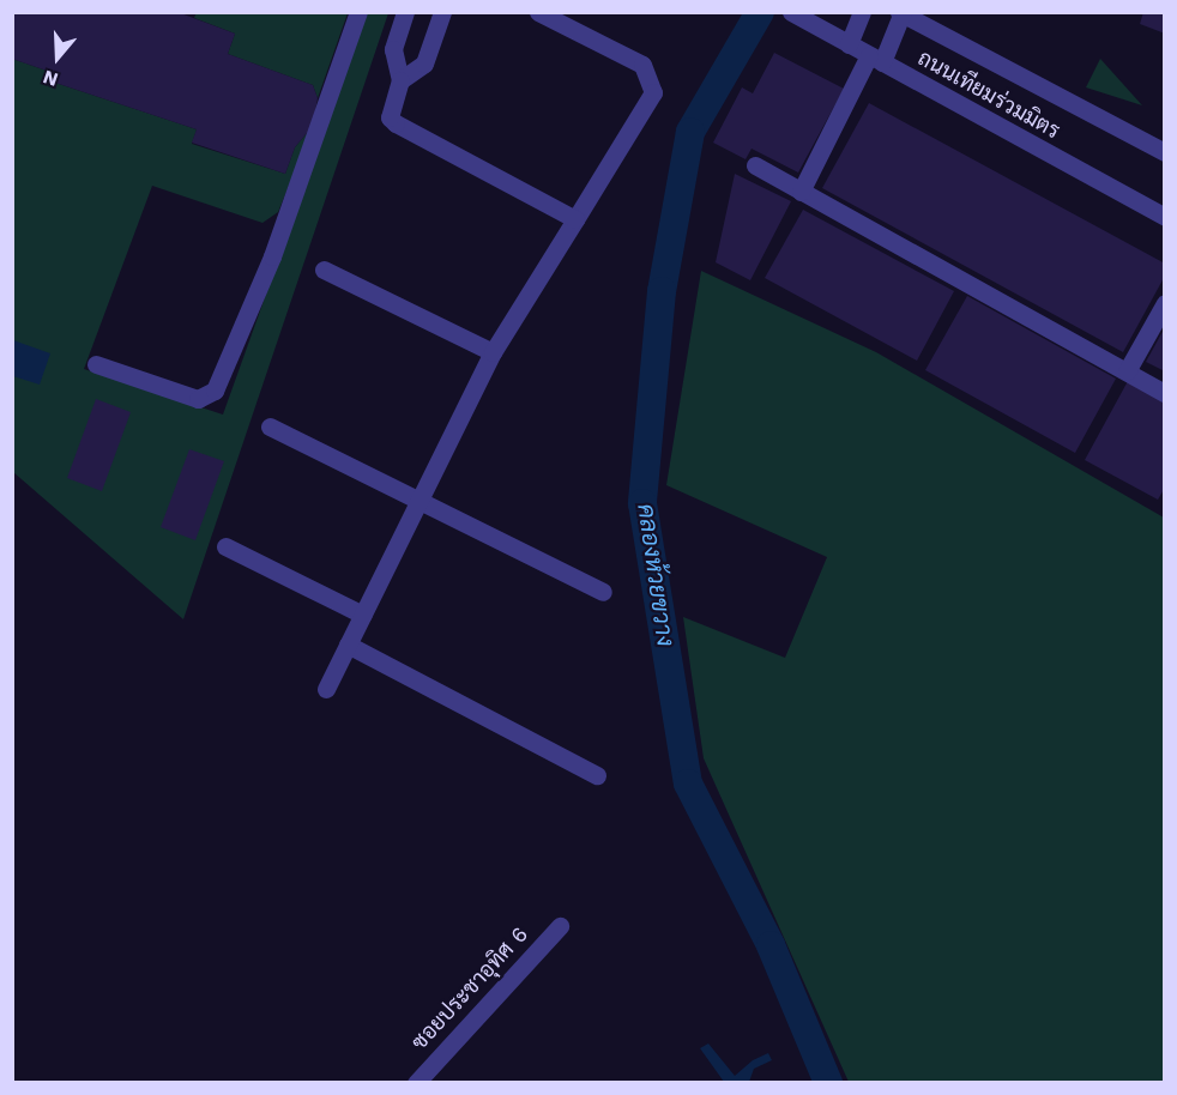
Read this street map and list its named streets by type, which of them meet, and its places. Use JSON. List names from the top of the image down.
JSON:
{
  "streets": {
    "street": ["ถนนเทียมร่วมมิตร", "ซอยประชาอุทิศ 6"]
  },
  "water": ["คลองห้วยขวาง"],
  "north": "bottom"
}
